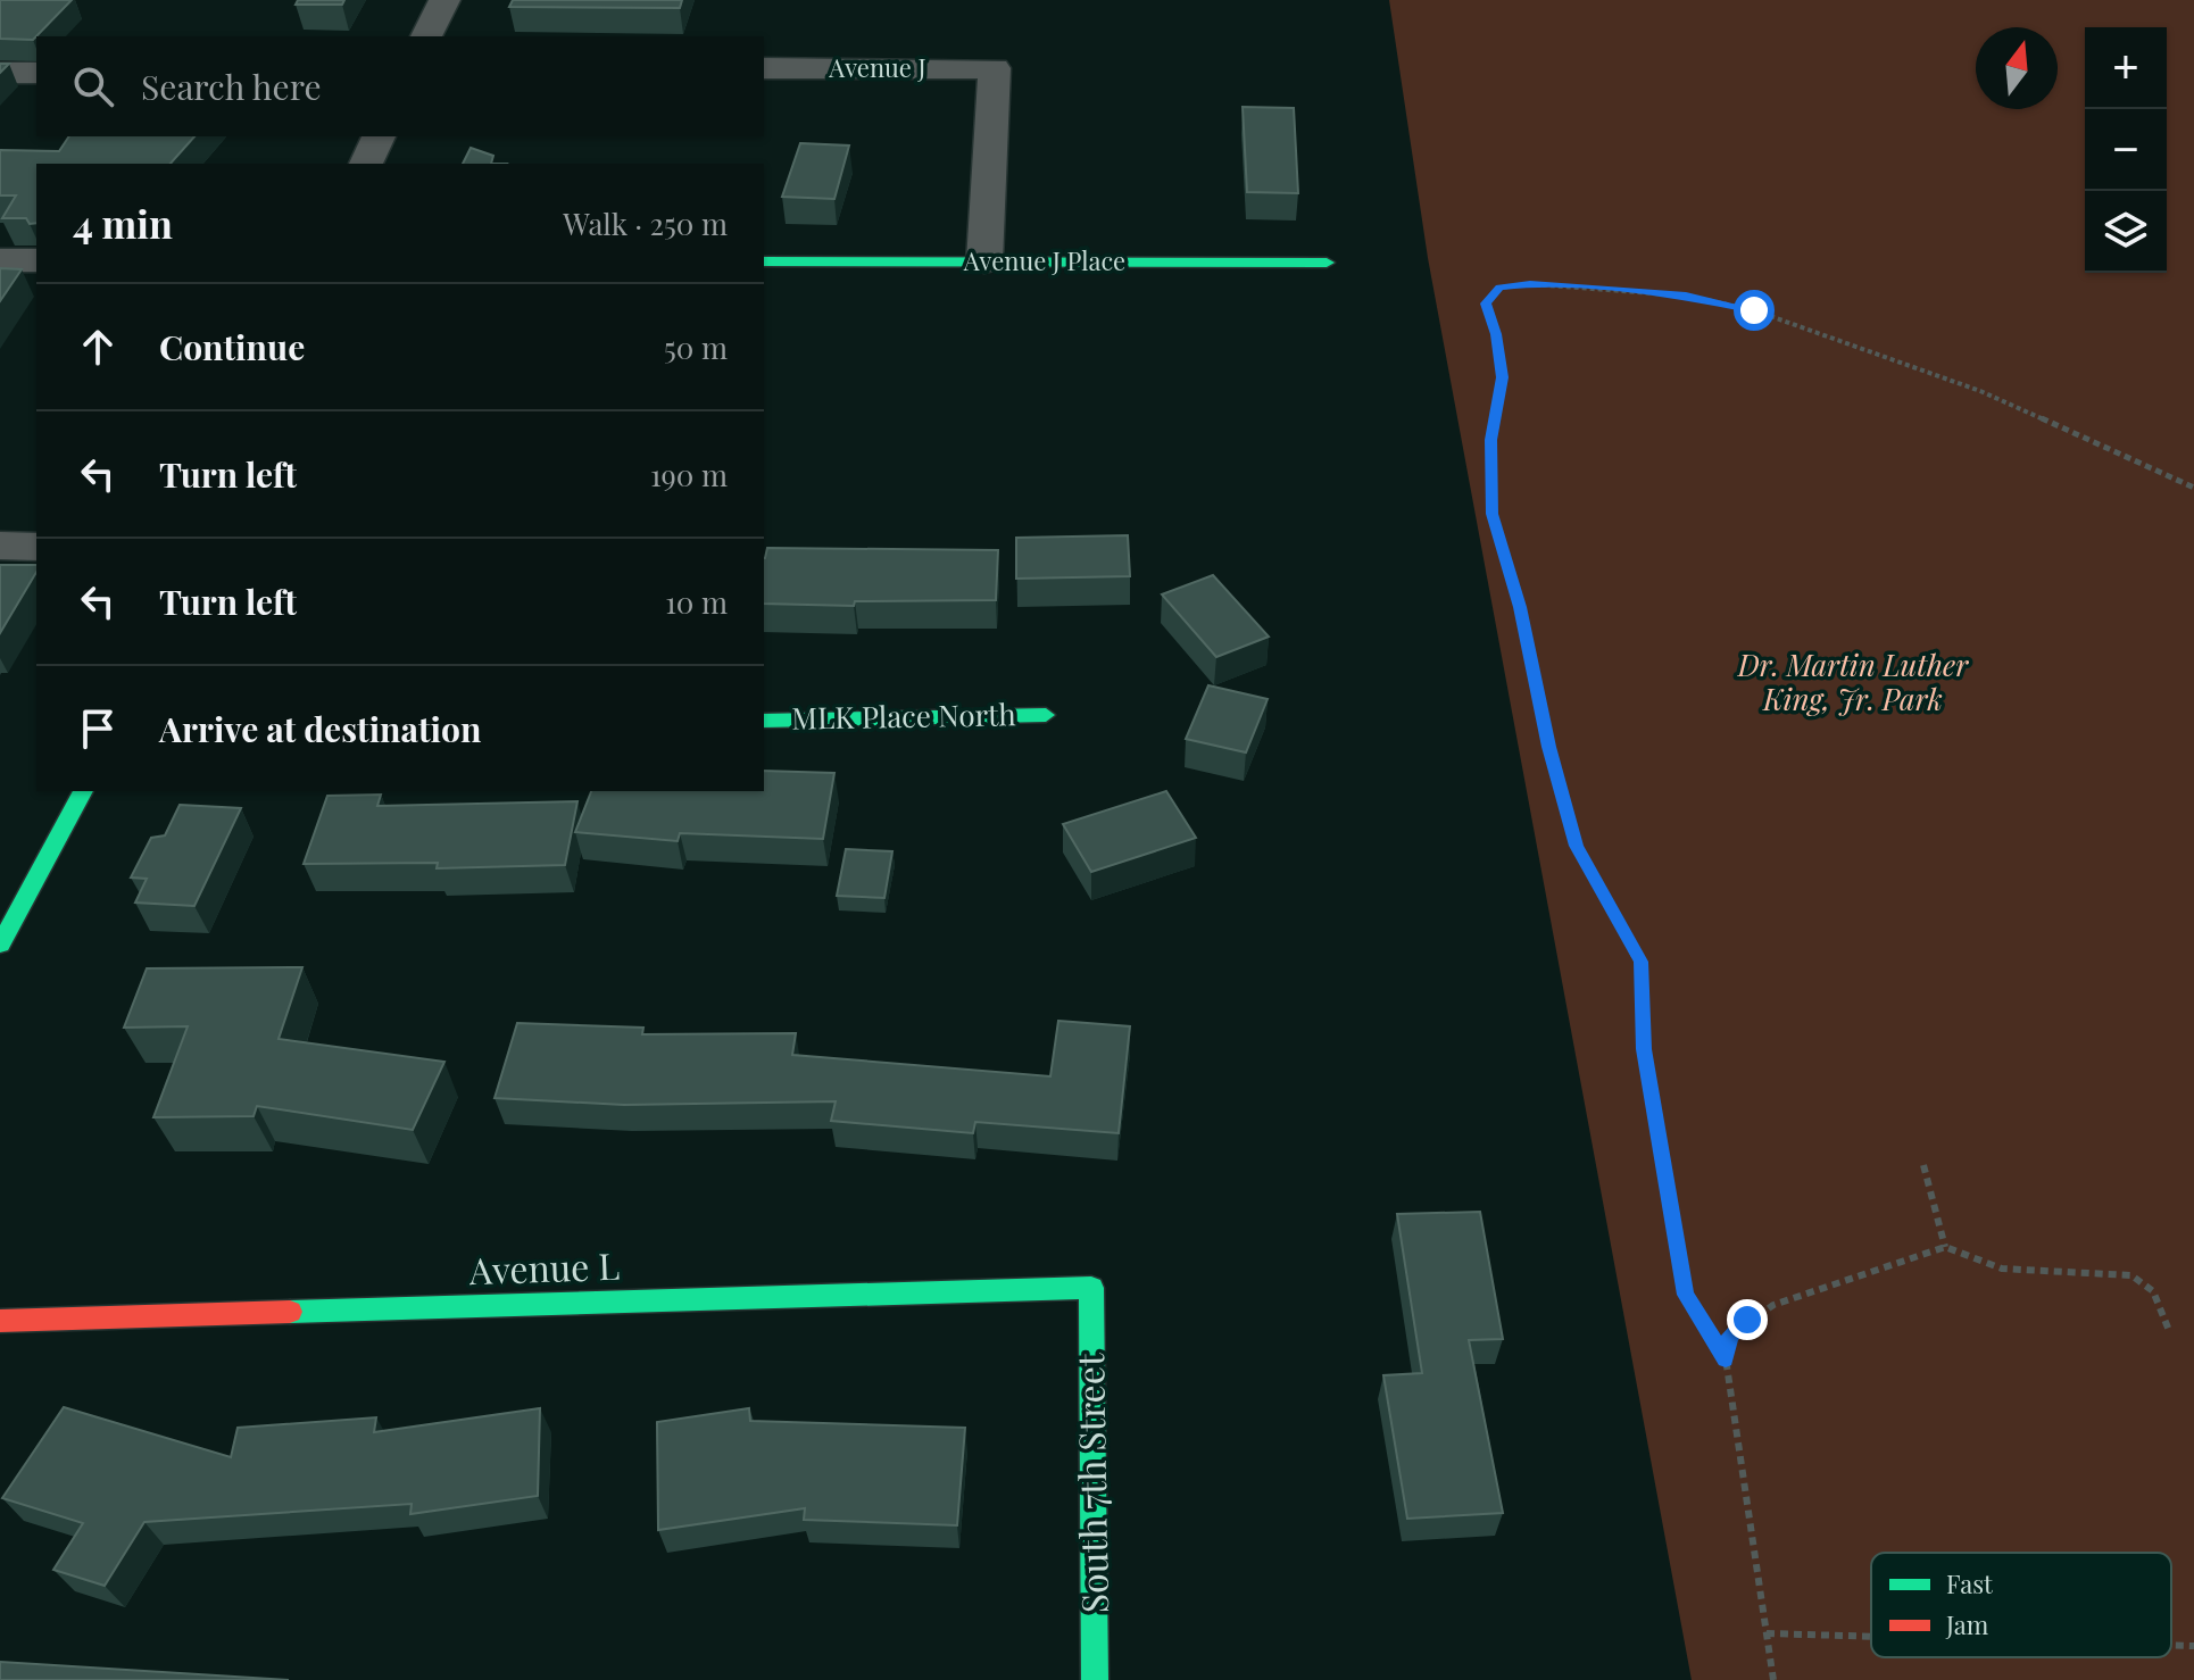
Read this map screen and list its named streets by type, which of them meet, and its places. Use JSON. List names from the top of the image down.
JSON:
{
  "streets": {
    "street": [
      "Avenue J",
      "Avenue J Place",
      "MLK Place North",
      "Avenue L",
      "South 7th Street"
    ]
  },
  "crossings": [
    ["Avenue J", "Avenue J Place"],
    ["Avenue L", "South 7th Street"]
  ],
  "parks": ["Dr. Martin Luther King, Jr. Park"],
  "legend": ["Fast", "Jam"],
  "north": "top",
  "page": {
    "map_buttons": ["+", "−"],
    "search": "Search here",
    "heading": ["4 min", "Walk · 250 m"],
    "list": [
      ["Continue", "50 m"],
      ["Turn left", "190 m"],
      ["Turn left", "10 m"],
      "Arrive at destination"
    ]
  }
}
